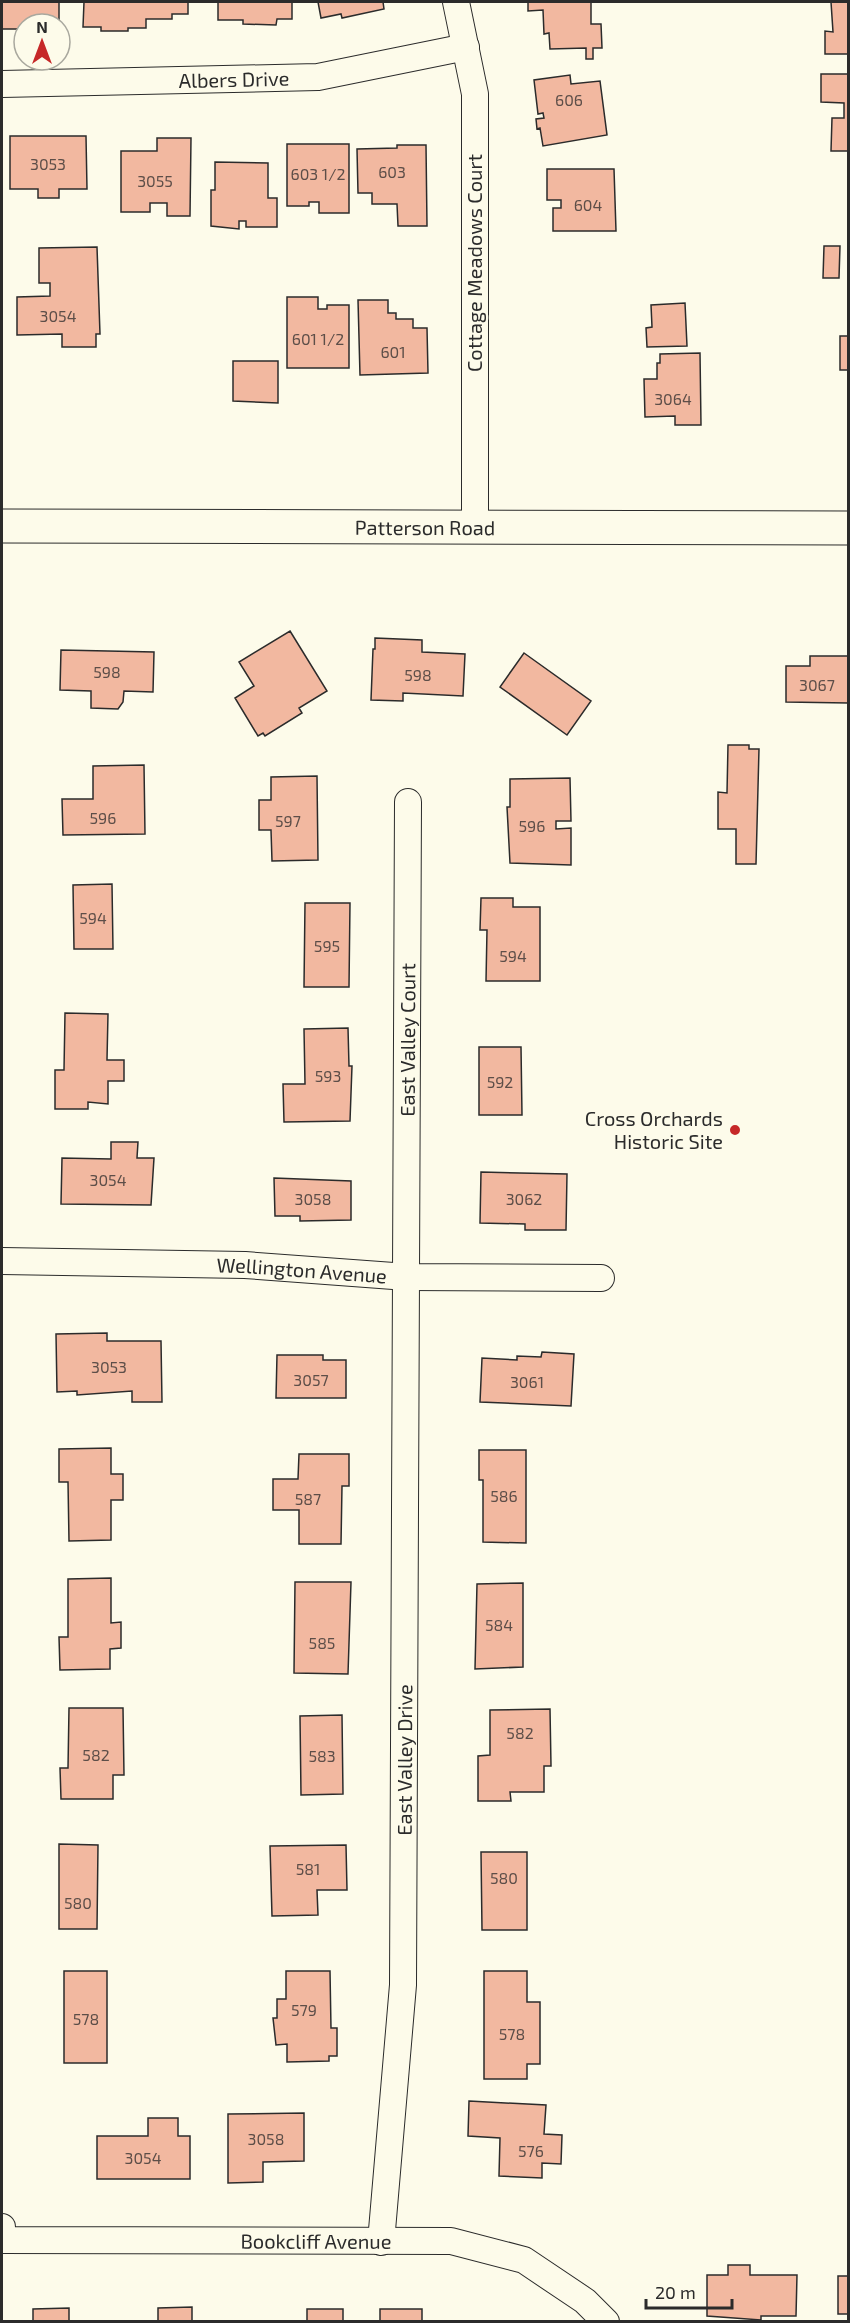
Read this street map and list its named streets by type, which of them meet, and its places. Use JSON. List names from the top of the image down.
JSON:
{
  "streets": {
    "main road": ["Patterson Road"],
    "street": [
      "Albers Drive",
      "Cottage Meadows Court",
      "East Valley Court",
      "Wellington Avenue",
      "East Valley Drive",
      "Bookcliff Avenue"
    ]
  },
  "crossings": [
    ["Albers Drive", "Cottage Meadows Court"],
    ["Cottage Meadows Court", "Patterson Road"],
    ["East Valley Court", "Wellington Avenue"],
    ["East Valley Court", "East Valley Drive"],
    ["Wellington Avenue", "East Valley Drive"],
    ["East Valley Drive", "Bookcliff Avenue"]
  ],
  "places": ["Cross Orchards Historic Site"],
  "house_numbers": [
    "606",
    "3053",
    "603",
    "603 1/2",
    "3055",
    "604",
    "3054",
    "601 1/2",
    "601",
    "3064",
    "598",
    "598",
    "3067",
    "596",
    "597",
    "596",
    "594",
    "595",
    "594",
    "593",
    "592",
    "3054",
    "3058",
    "3062",
    "3053",
    "3057",
    "3061",
    "586",
    "587",
    "584",
    "585",
    "582",
    "582",
    "583",
    "581",
    "580",
    "580",
    "579",
    "578",
    "578",
    "3058",
    "576",
    "3054"
  ],
  "scale_bar": "20 m",
  "north": "top"
}
